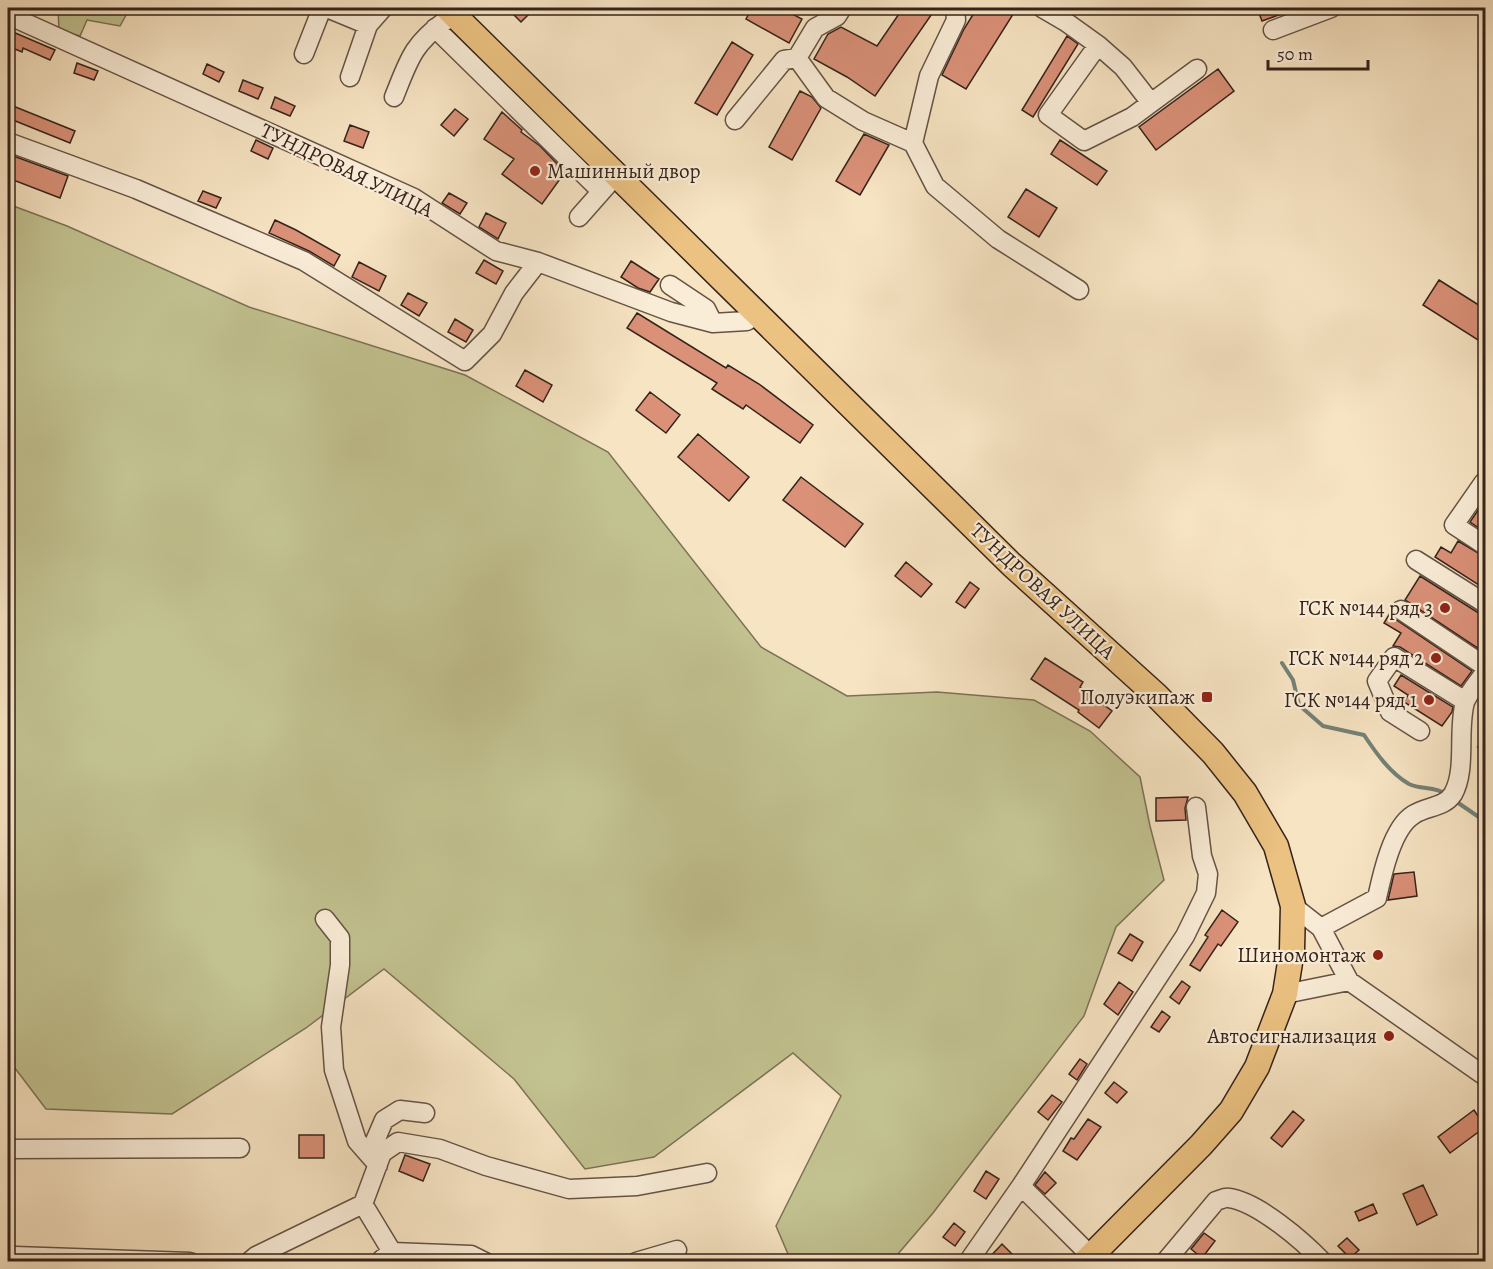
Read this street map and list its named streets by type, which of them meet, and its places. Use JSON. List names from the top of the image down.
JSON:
{
  "streets": {
    "main road": ["ТУНДРОВАЯ УЛИЦА"]
  },
  "places": {
    "other": [
      "Машинный двор",
      "ГСК №144 ряд 3",
      "ГСК №144 ряд 2",
      "ГСК №144 ряд 1",
      "Шиномонтаж",
      "Автосигнализация"
    ],
    "transit": ["Полуэкипаж"]
  },
  "scale_bar": "50 m"
}
